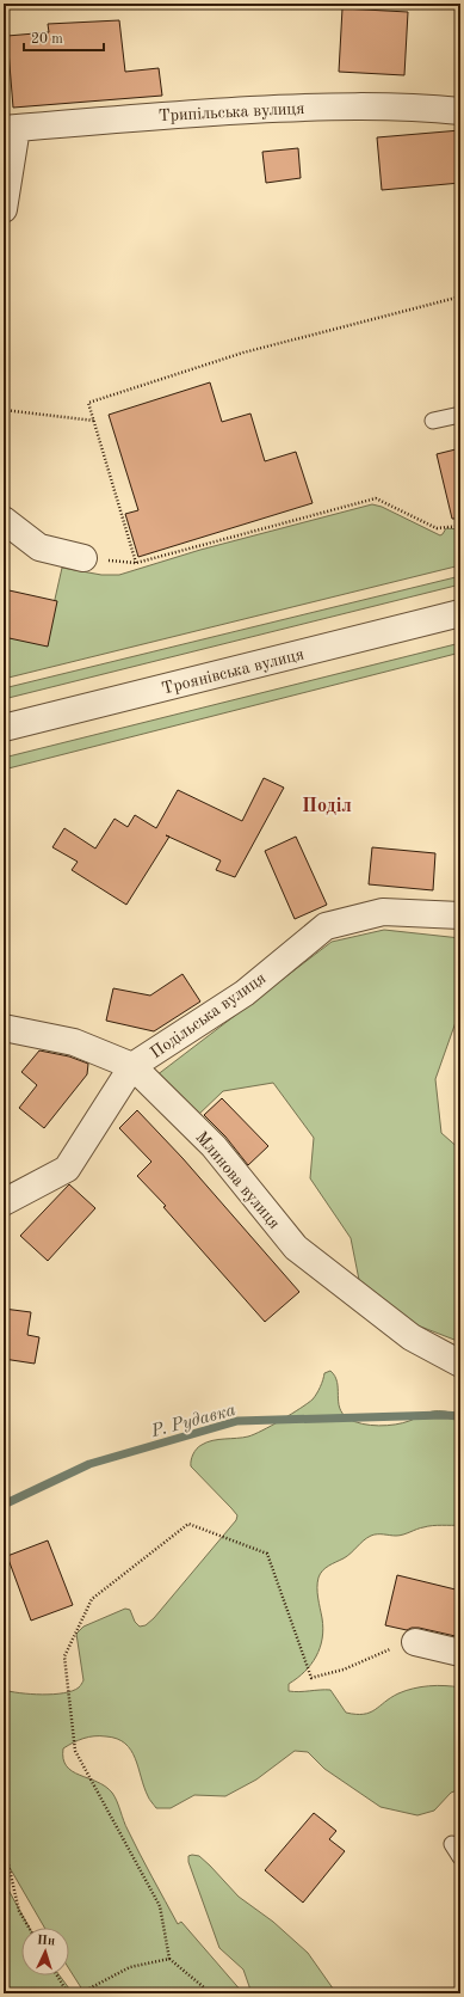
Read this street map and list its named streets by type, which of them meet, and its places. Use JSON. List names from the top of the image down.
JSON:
{
  "streets": {
    "street": [
      "Трипільська вулиця",
      "Троянівська вулиця",
      "Подільська вулиця",
      "Млинова вулиця"
    ]
  },
  "crossings": [
    ["Подільська вулиця", "Млинова вулиця"]
  ],
  "districts": ["Поділ"],
  "water": ["Р. Рудавка"],
  "scale_bar": "20 m",
  "north": "top"
}
